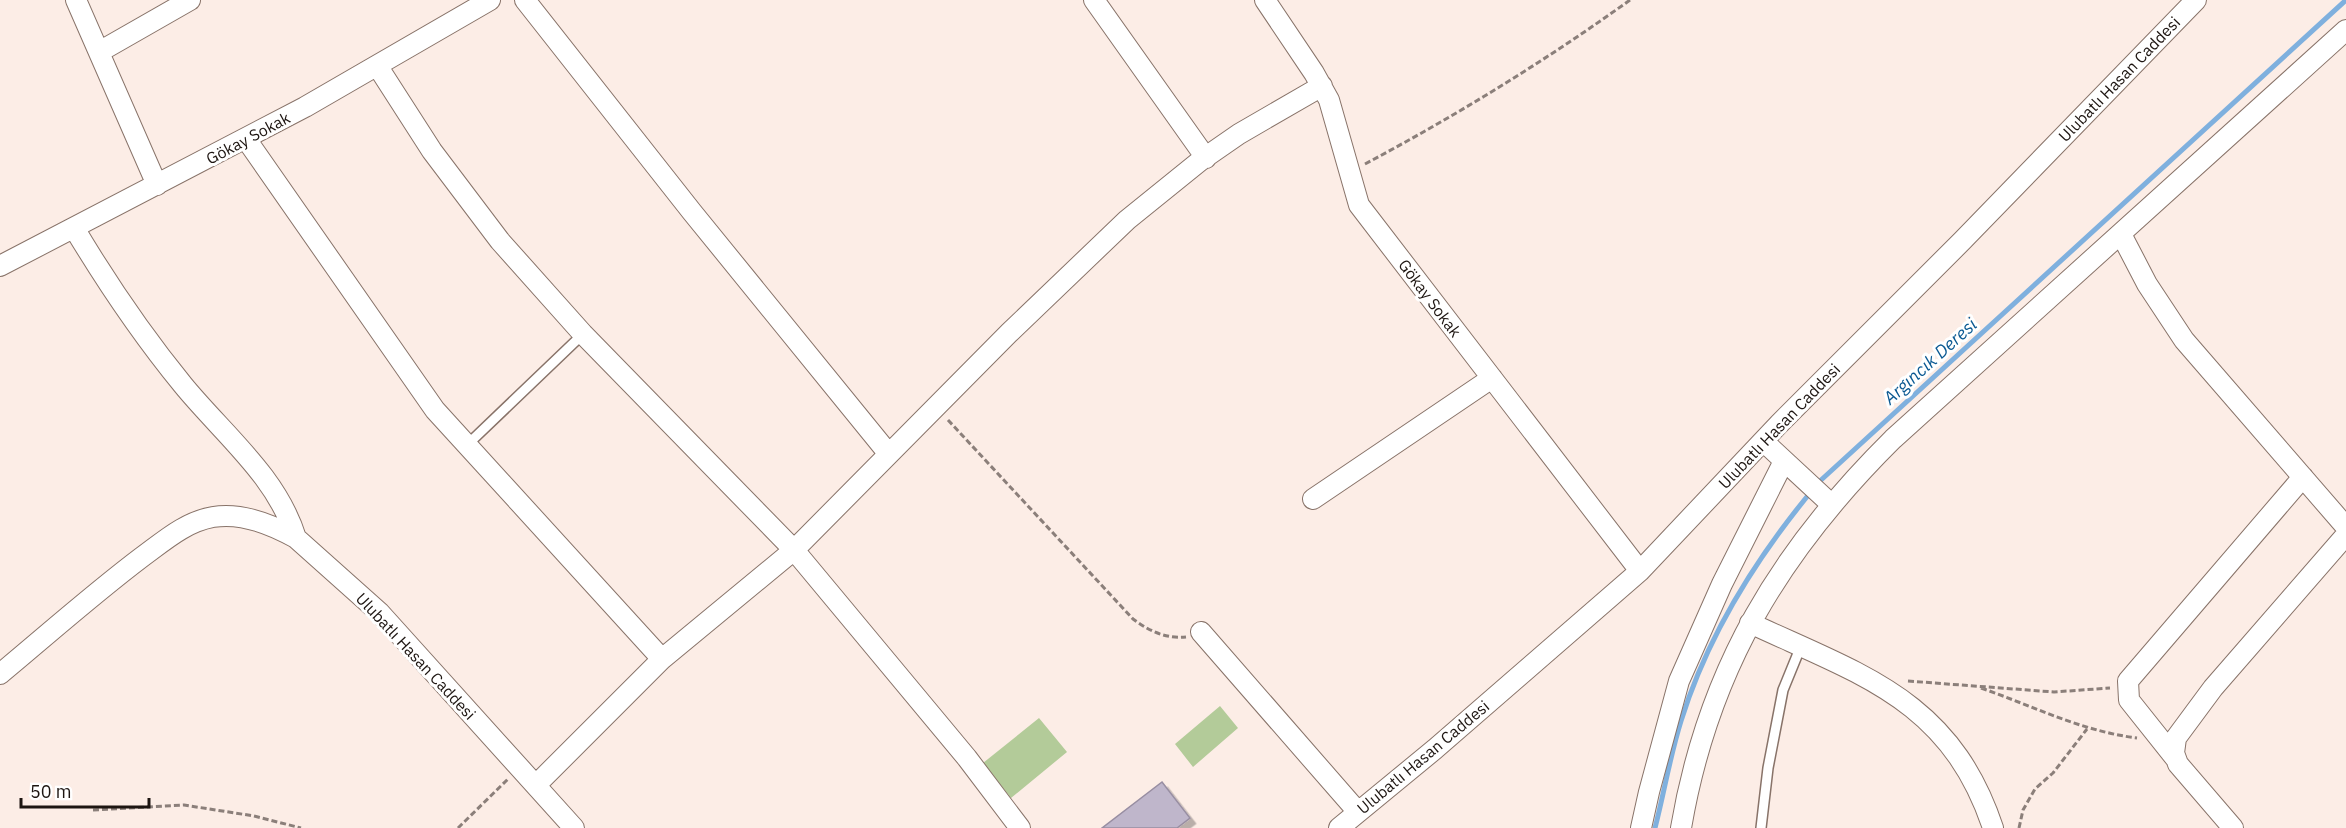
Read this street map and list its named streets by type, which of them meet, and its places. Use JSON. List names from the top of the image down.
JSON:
{
  "streets": {
    "street": ["Ulubatlı Hasan Caddesi", "Gökay Sokak"]
  },
  "crossings": [
    ["Ulubatlı Hasan Caddesi", "Gökay Sokak"]
  ],
  "water": ["Argıncık Deresi"],
  "scale_bar": "50 m"
}
